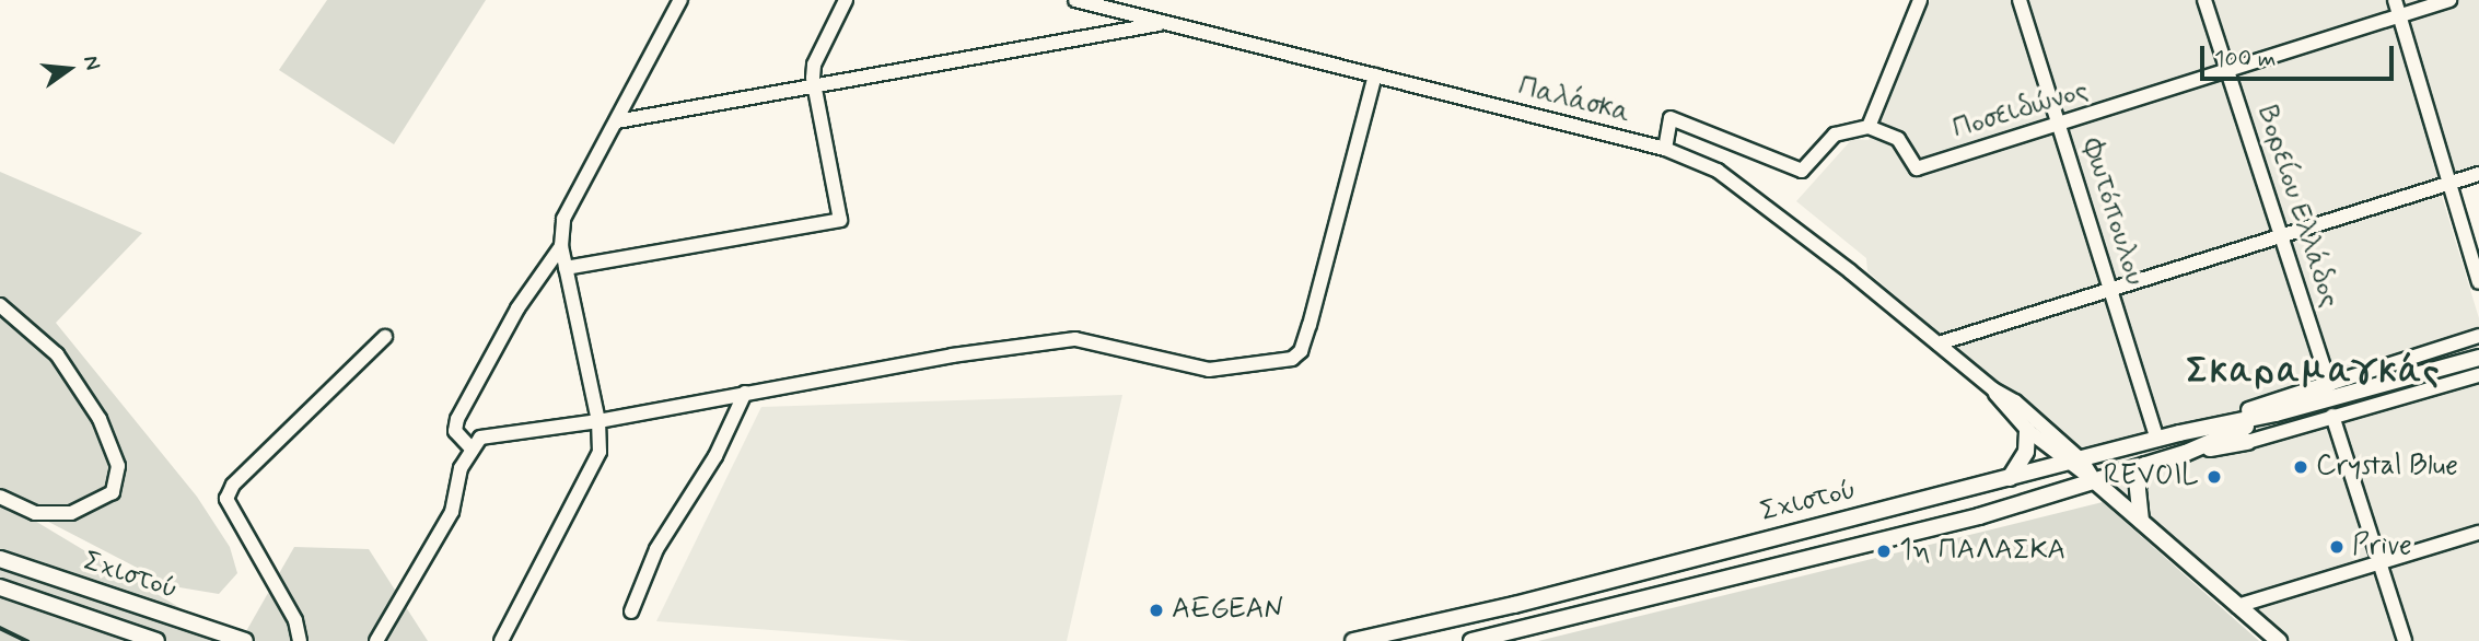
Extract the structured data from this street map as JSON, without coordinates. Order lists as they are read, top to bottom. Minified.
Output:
{"streets":{"main road":["Σχιστού"],"street":["Παλάσκα","Ποσειδώνος","Βορείου Ελλάδος","Φωτόπουλου"]},"crossings":[["Παλάσκα","Σχιστού"],["Ποσειδώνος","Βορείου Ελλάδος"],["Ποσειδώνος","Φωτόπουλου"],["Φωτόπουλου","Σχιστού"]],"districts":["Σκαραμαγκάς"],"places":["Crystal Blue","REVOIL","Prive","1η ΠΑΛΑΣΚΑ","AEGEAN"],"scale_bar":"100 m","north":"right"}
